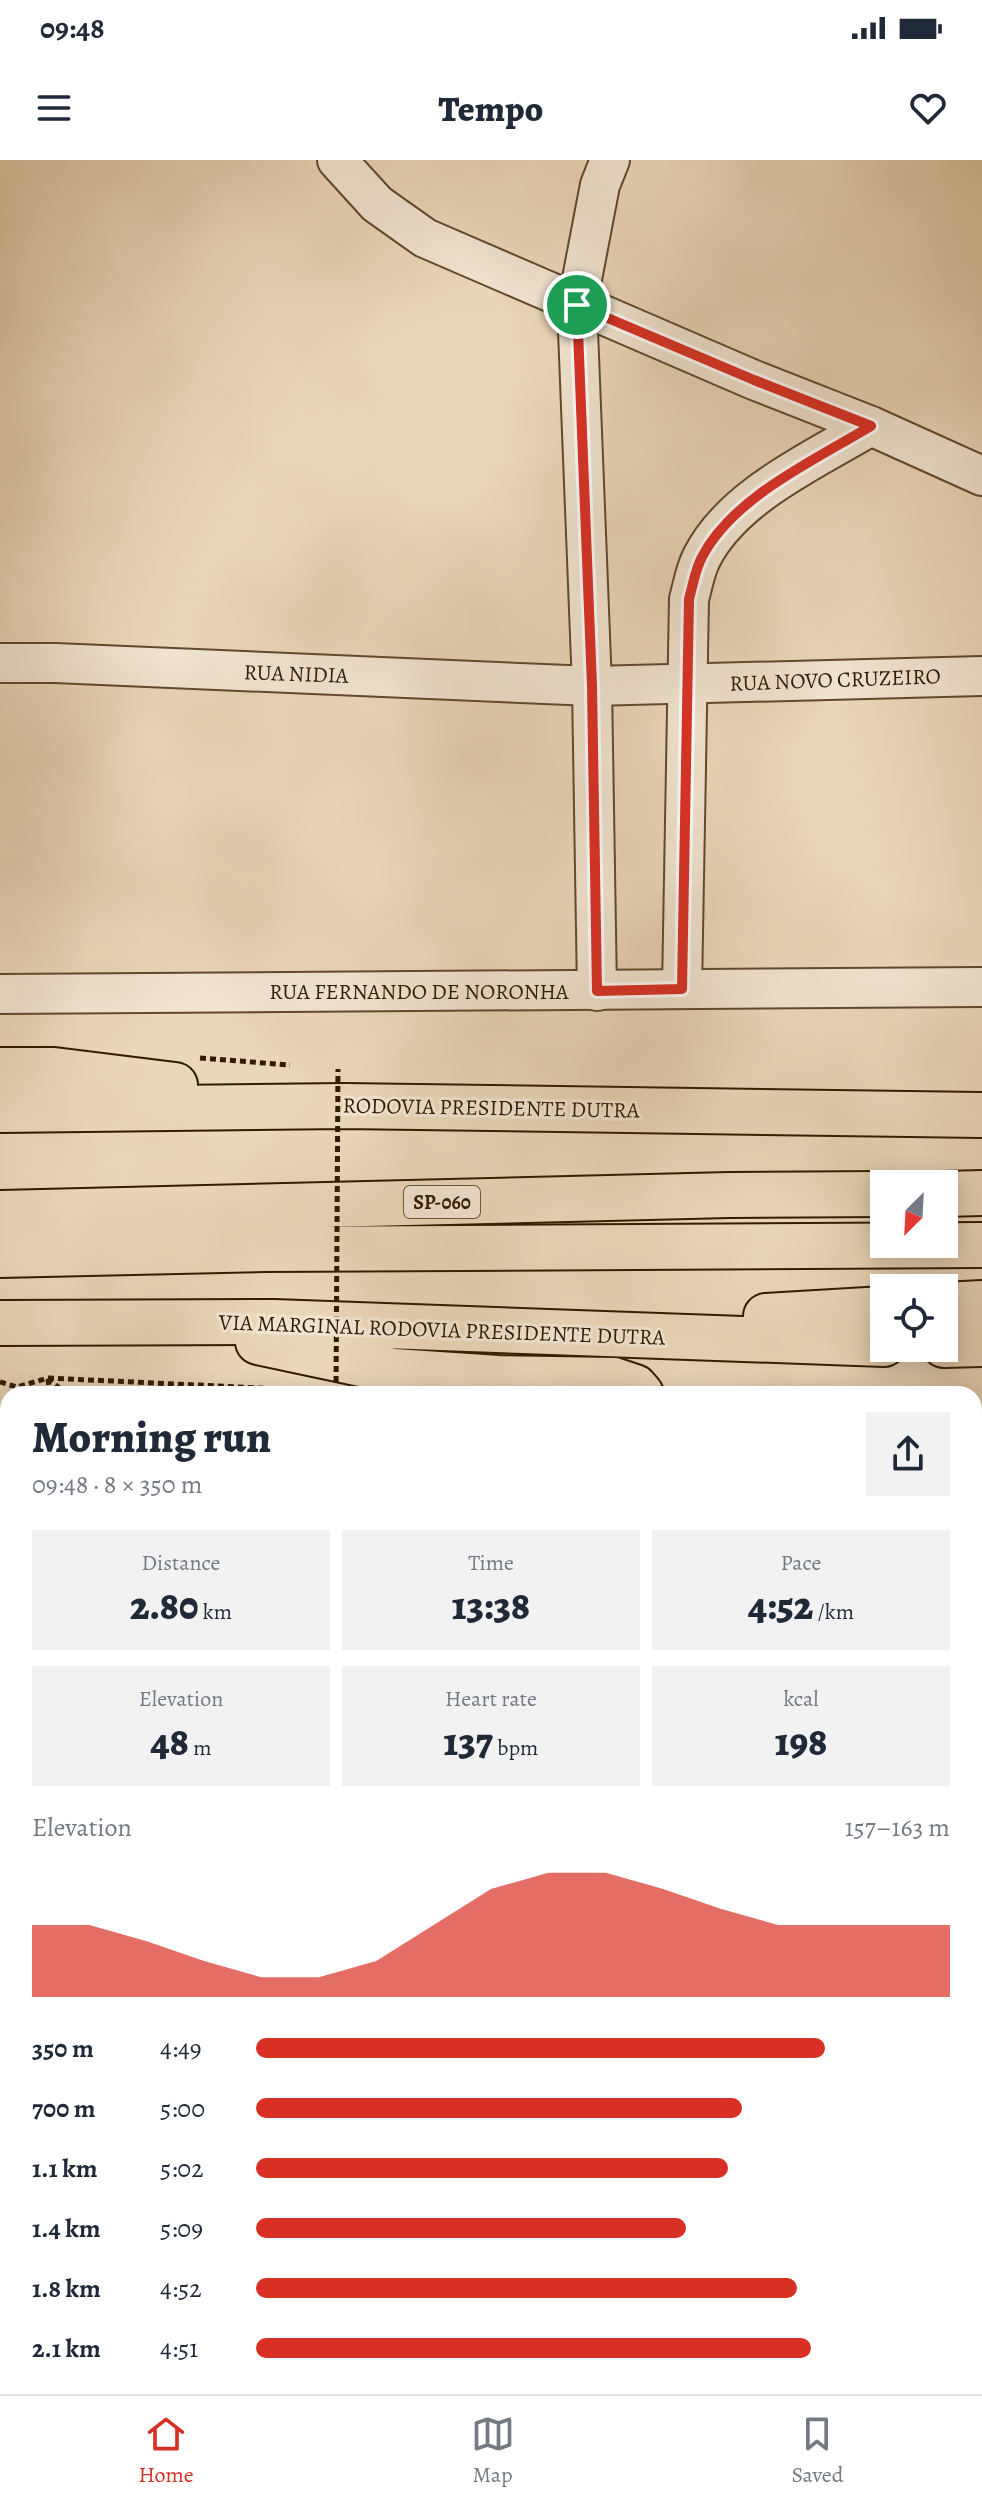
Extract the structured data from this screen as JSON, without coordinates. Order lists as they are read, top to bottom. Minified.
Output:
{"streets":{"highway":["RODOVIA PRESIDENTE DUTRA","SP-060","VIA MARGINAL RODOVIA PRESIDENTE DUTRA"],"street":["RUA NIDIA","RUA NOVO CRUZEIRO","RUA FERNANDO DE NORONHA"]},"crossings":[["RUA NIDIA","RUA NOVO CRUZEIRO"]],"north":"bottom left","page":{"status":"09:48","header":"Tempo","heading":["Morning run","09:48 · 8 × 350 m"],"stats":[["Distance","2.80 km"],["Time","13:38"],["Pace","4:52 /km"],["Elevation","48 m"],["Heart rate","137 bpm"],["kcal","198"]],"chart":["Elevation","157–163 m"],"list":[{"name":"350 m","note":"4:49"},{"name":"700 m","note":"5:00"},{"name":"1.1 km","note":"5:02"},{"name":"1.4 km","note":"5:09"},{"name":"1.8 km","note":"4:52"},{"name":"2.1 km","note":"4:51"}],"tabs":["Home","Map","Saved"]}}
